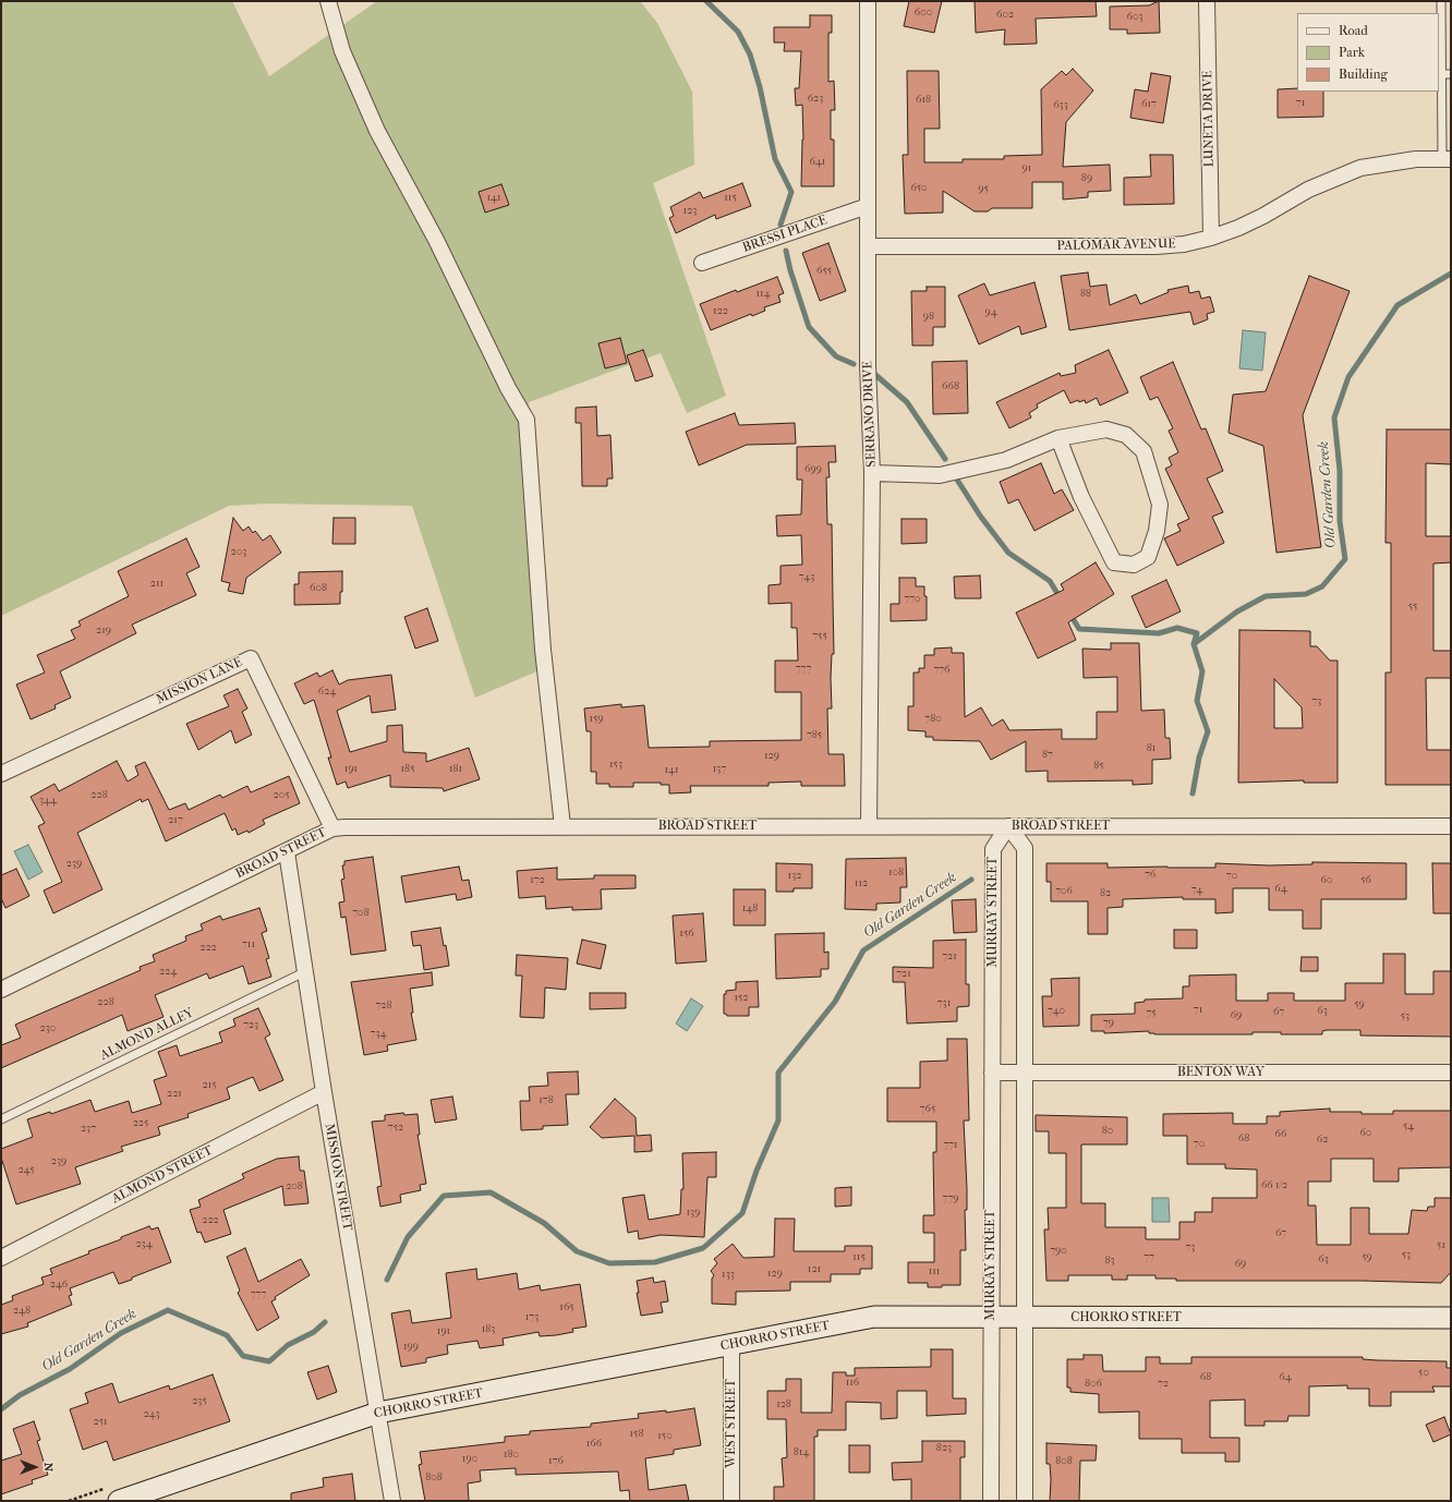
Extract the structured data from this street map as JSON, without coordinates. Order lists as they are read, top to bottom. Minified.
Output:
{"streets":{"street":["LUNETA DRIVE","BRESSI PLACE","PALOMAR AVENUE","SERRANO DRIVE","MISSION LANE","BROAD STREET","MURRAY STREET","BENTON WAY","ALMOND STREET","MISSION STREET","CHORRO STREET","WEST STREET"],"lane":["ALMOND ALLEY"]},"crossings":[["LUNETA DRIVE","PALOMAR AVENUE"],["BRESSI PLACE","SERRANO DRIVE"],["PALOMAR AVENUE","SERRANO DRIVE"],["SERRANO DRIVE","BROAD STREET"],["MISSION LANE","BROAD STREET"],["BROAD STREET","MURRAY STREET"],["BROAD STREET","MISSION STREET"],["MURRAY STREET","BENTON WAY"],["MURRAY STREET","CHORRO STREET"],["ALMOND ALLEY","MISSION STREET"],["ALMOND STREET","MISSION STREET"],["MISSION STREET","CHORRO STREET"],["CHORRO STREET","WEST STREET"]],"water":["Old Garden Creek"],"house_numbers":["600","602","603","623","618","71","617","633","641","91","89","650","95","141","115","123","655","114","88","122","94","98","668","699","203","743","211","608","770","55","219","755","777","776","624","73","159","780","785","81","87","129","153","85","191","185","181","137","141","228","205","344","217","239","108","76","132","70","172","60","56","112","64","74","706","82","148","708","156","711","222","721","224","721","152","228","731","59","728","71","740","63","67","75","69","53","79","723","230","734","215","221","178","765","225","54","752","237","80","60","66","68","62","70","771","239","245","66 1/2","208","779","139","222","67","234","51","73","790","53","115","77","59","63","83","69","121","111","129","133","246","777","165","248","173","183","191","199","50","68","64","116","806","72","235","128","243","251","158","150","166","823","814","180","190","176","808","808"],"legend":["Road","Park","Building"],"north":"right"}
